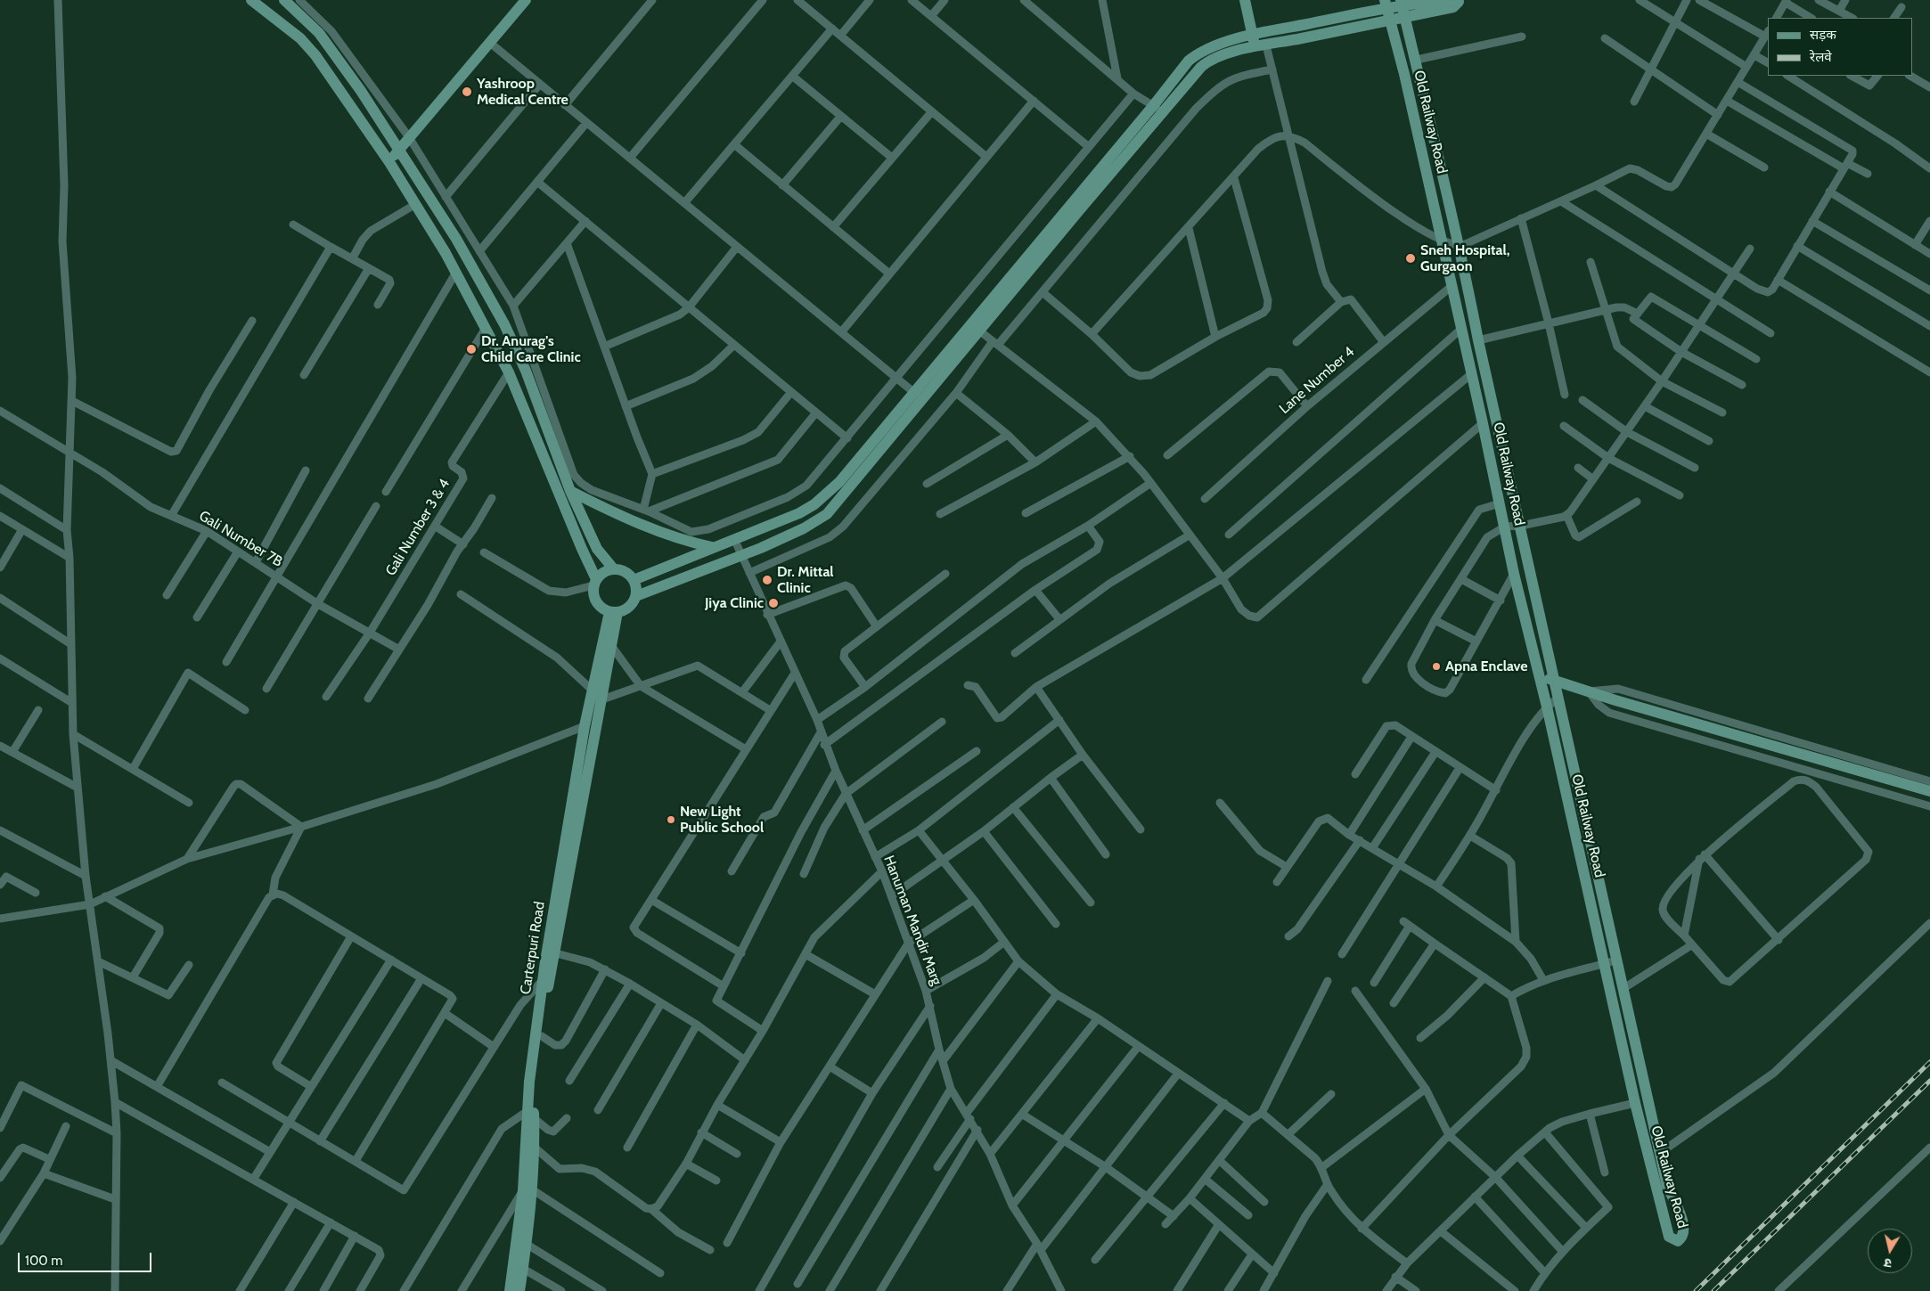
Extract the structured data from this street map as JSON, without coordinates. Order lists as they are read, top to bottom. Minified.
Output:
{"streets":{"main road":["Old Railway Road","Carterpuri Road"],"street":["Lane Number 4","Gali Number 3 & 4","Gali Number 7B","Hanuman Mandir Marg"]},"crossings":[["Old Railway Road","Lane Number 4"],["Gali Number 3 & 4","Gali Number 7B"]],"places":["Yashroop Medical Centre","Sneh Hospital, Gurgaon","Dr. Anurag's Child Care Clinic","Dr. Mittal Clinic","Jiya Clinic","Apna Enclave","New Light Public School"],"legend":["सड़क","रेलवे"],"scale_bar":"100 m","north":"bottom"}
